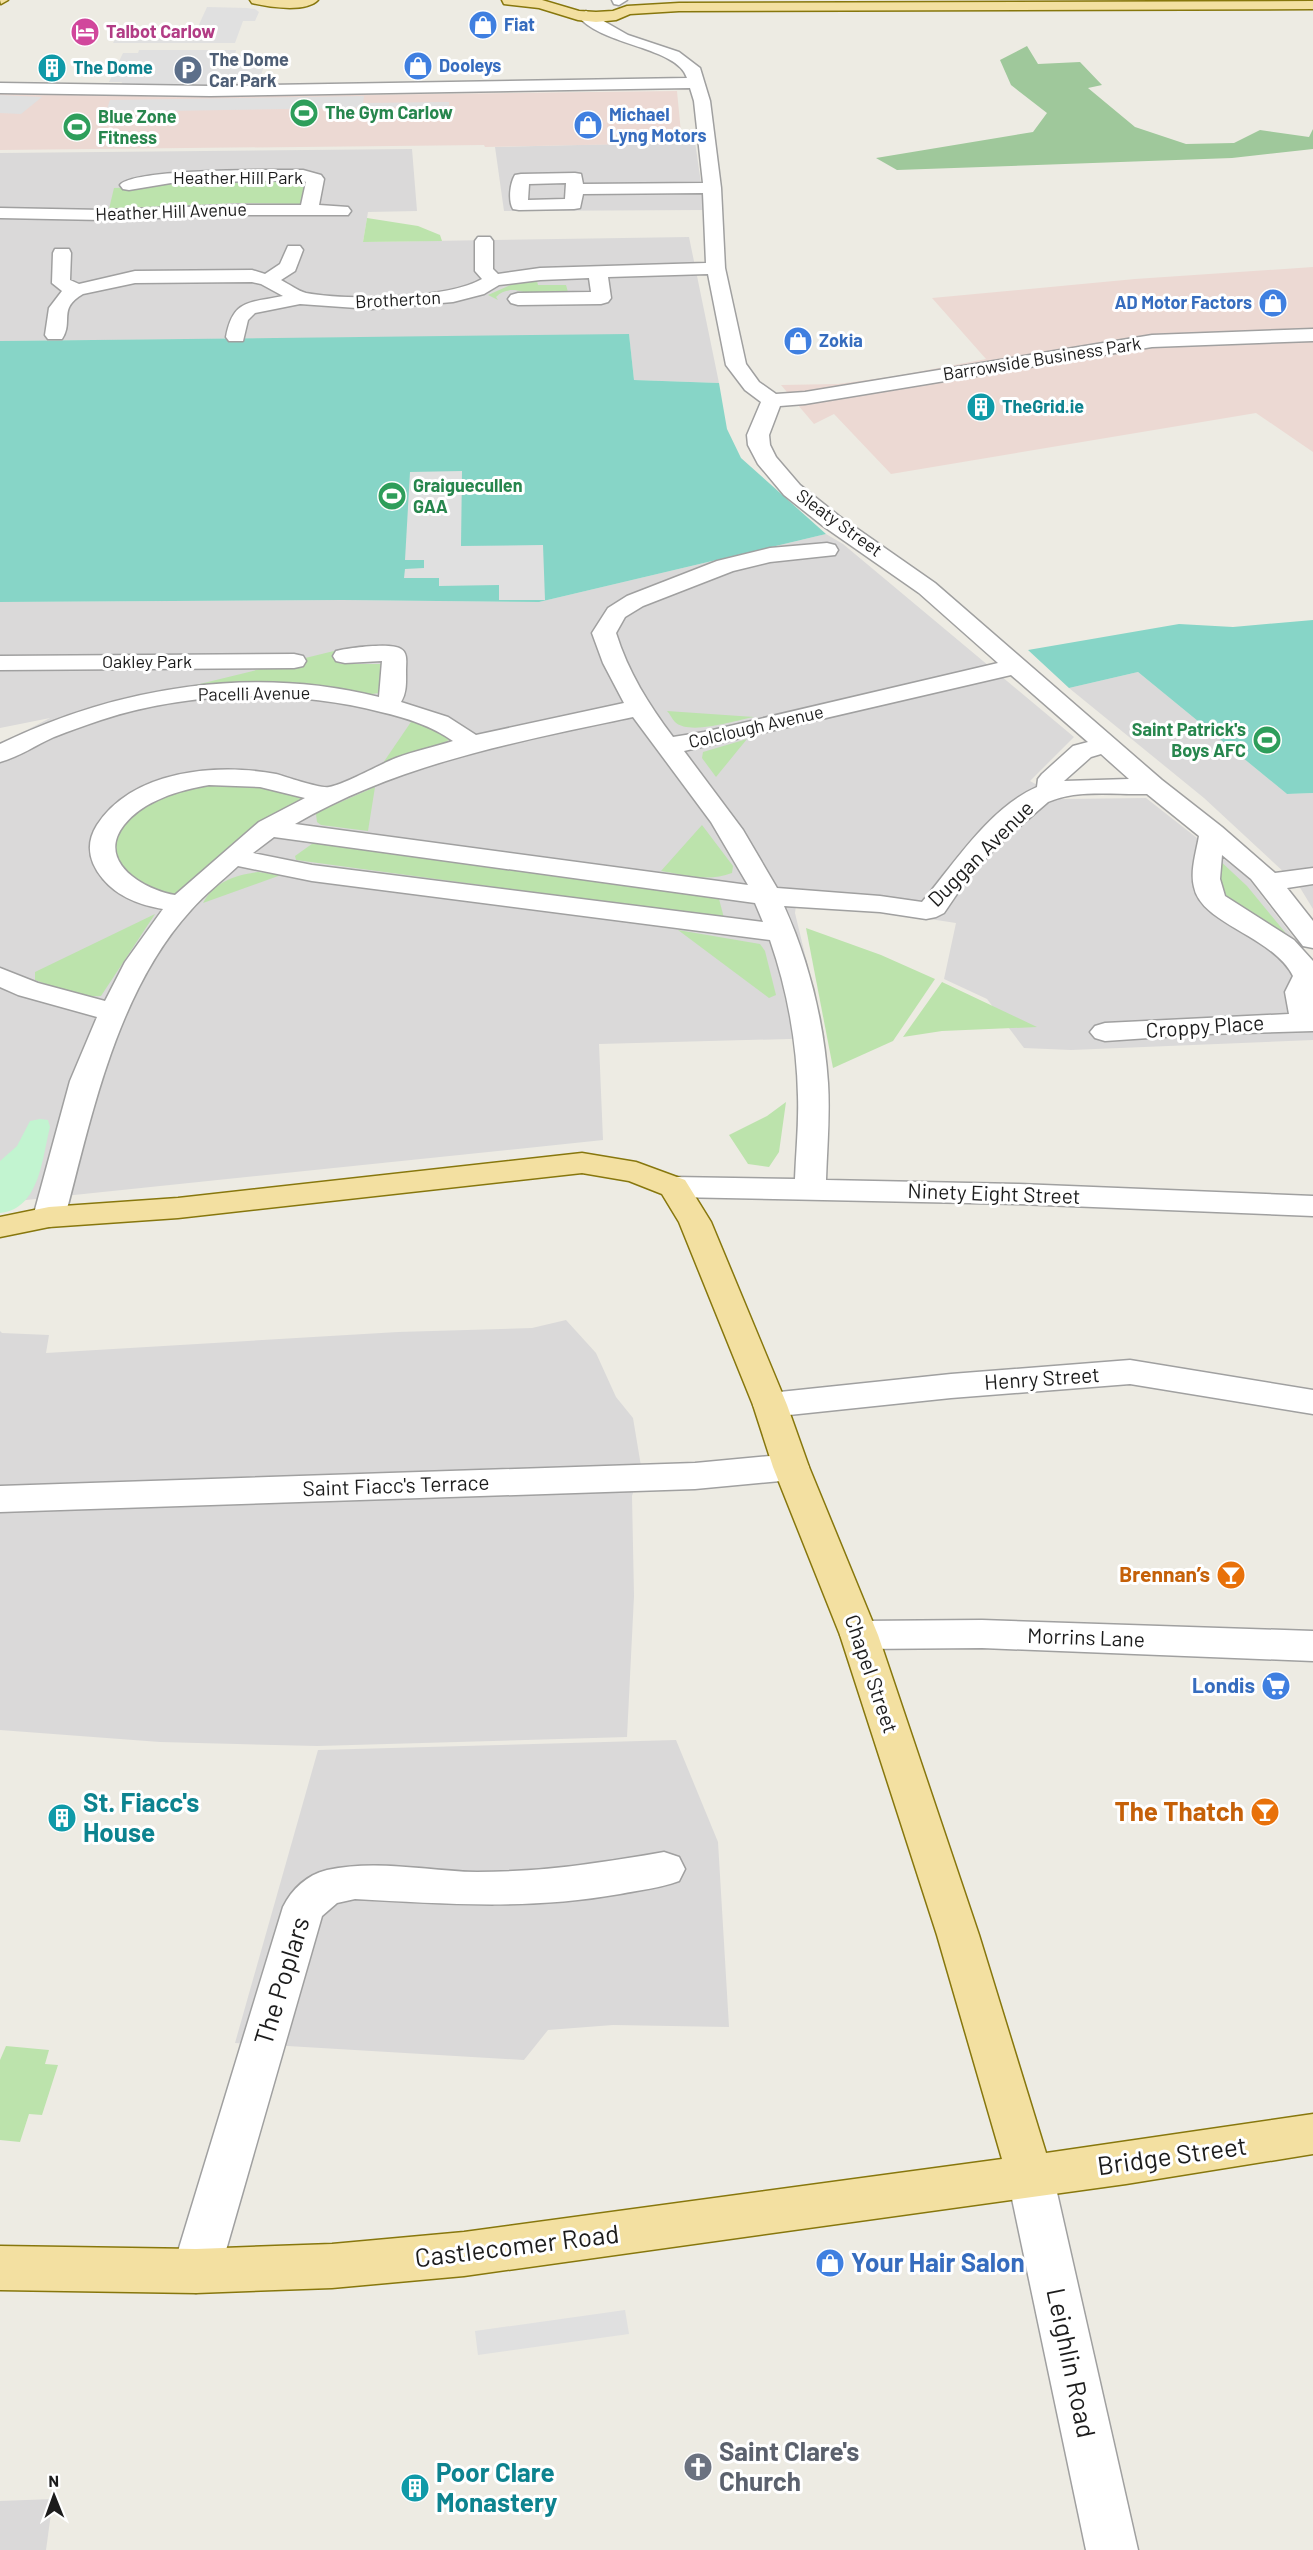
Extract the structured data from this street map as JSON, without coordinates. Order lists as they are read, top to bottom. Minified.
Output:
{"streets":{"main road":["Chapel Street","Bridge Street","Castlecomer Road"],"street":["Heather Hill Park","Heather Hill Avenue","Brotherton","Barrowside Business Park","Sleaty Street","Oakley Park","Pacelli Avenue","Colclough Avenue","Duggan Avenue","Croppy Place","Ninety Eight Street","Henry Street","Saint Fiacc's Terrace","Morrins Lane","The Poplars","Leighlin Road"]},"crossings":[["Heather Hill Park","Heather Hill Avenue"],["Barrowside Business Park","Sleaty Street"],["Sleaty Street","Colclough Avenue"],["Sleaty Street","Duggan Avenue"],["Ninety Eight Street","Chapel Street"],["Henry Street","Chapel Street"],["Saint Fiacc's Terrace","Chapel Street"],["Morrins Lane","Chapel Street"],["Chapel Street","Bridge Street"],["Chapel Street","Castlecomer Road"],["Chapel Street","Leighlin Road"],["The Poplars","Castlecomer Road"],["Bridge Street","Castlecomer Road"],["Bridge Street","Leighlin Road"],["Castlecomer Road","Leighlin Road"]],"places":{"shop":["Fiat","Dooleys","Michael Lyng Motors","AD Motor Factors","Zokia","Your Hair Salon"],"hotel":["Talbot Carlow"],"building":["The Dome","TheGrid.ie","St. Fiacc's House","Poor Clare Monastery"],"parking":["The Dome Car Park"],"sports":["The Gym Carlow","Blue Zone Fitness","Graiguecullen GAA","Saint Patrick's Boys AFC"],"bar":["Brennan’s","The Thatch"],"supermarket":["Londis"],"church":["Saint Clare's Church"]},"north":"top"}
